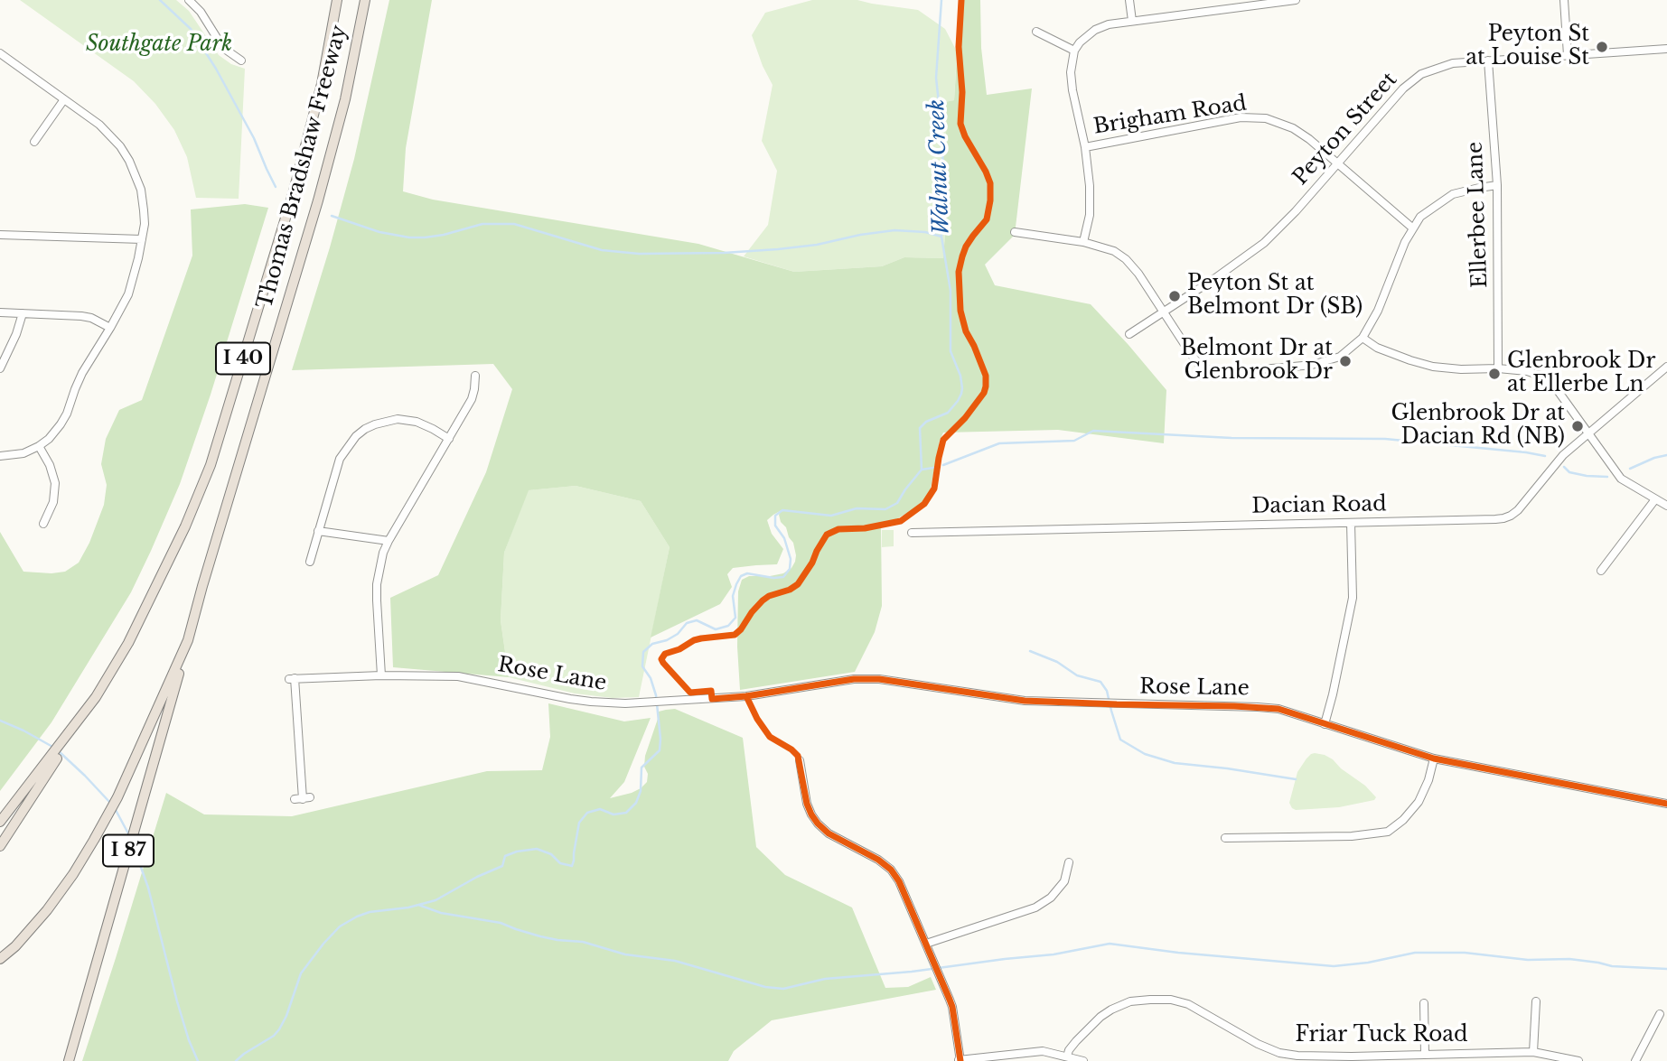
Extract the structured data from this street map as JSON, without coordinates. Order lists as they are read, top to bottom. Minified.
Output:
{"streets":{"highway":["Thomas Bradshaw Freeway","I 40","I 87"],"street":["Brigham Road","Peyton Street","Ellerbee Lane","Dacian Road","Rose Lane","Friar Tuck Road"]},"crossings":[["Brigham Road","Peyton Street"],["Peyton Street","Ellerbee Lane"],["Thomas Bradshaw Freeway","I 87"]],"water":["Walnut Creek"],"parks":["Southgate Park"],"places":["Peyton St at Louise St","Peyton St at Belmont Dr (SB)","Belmont Dr at Glenbrook Dr","Glenbrook Dr at Ellerbe Ln","Glenbrook Dr at Dacian Rd (NB)"]}
